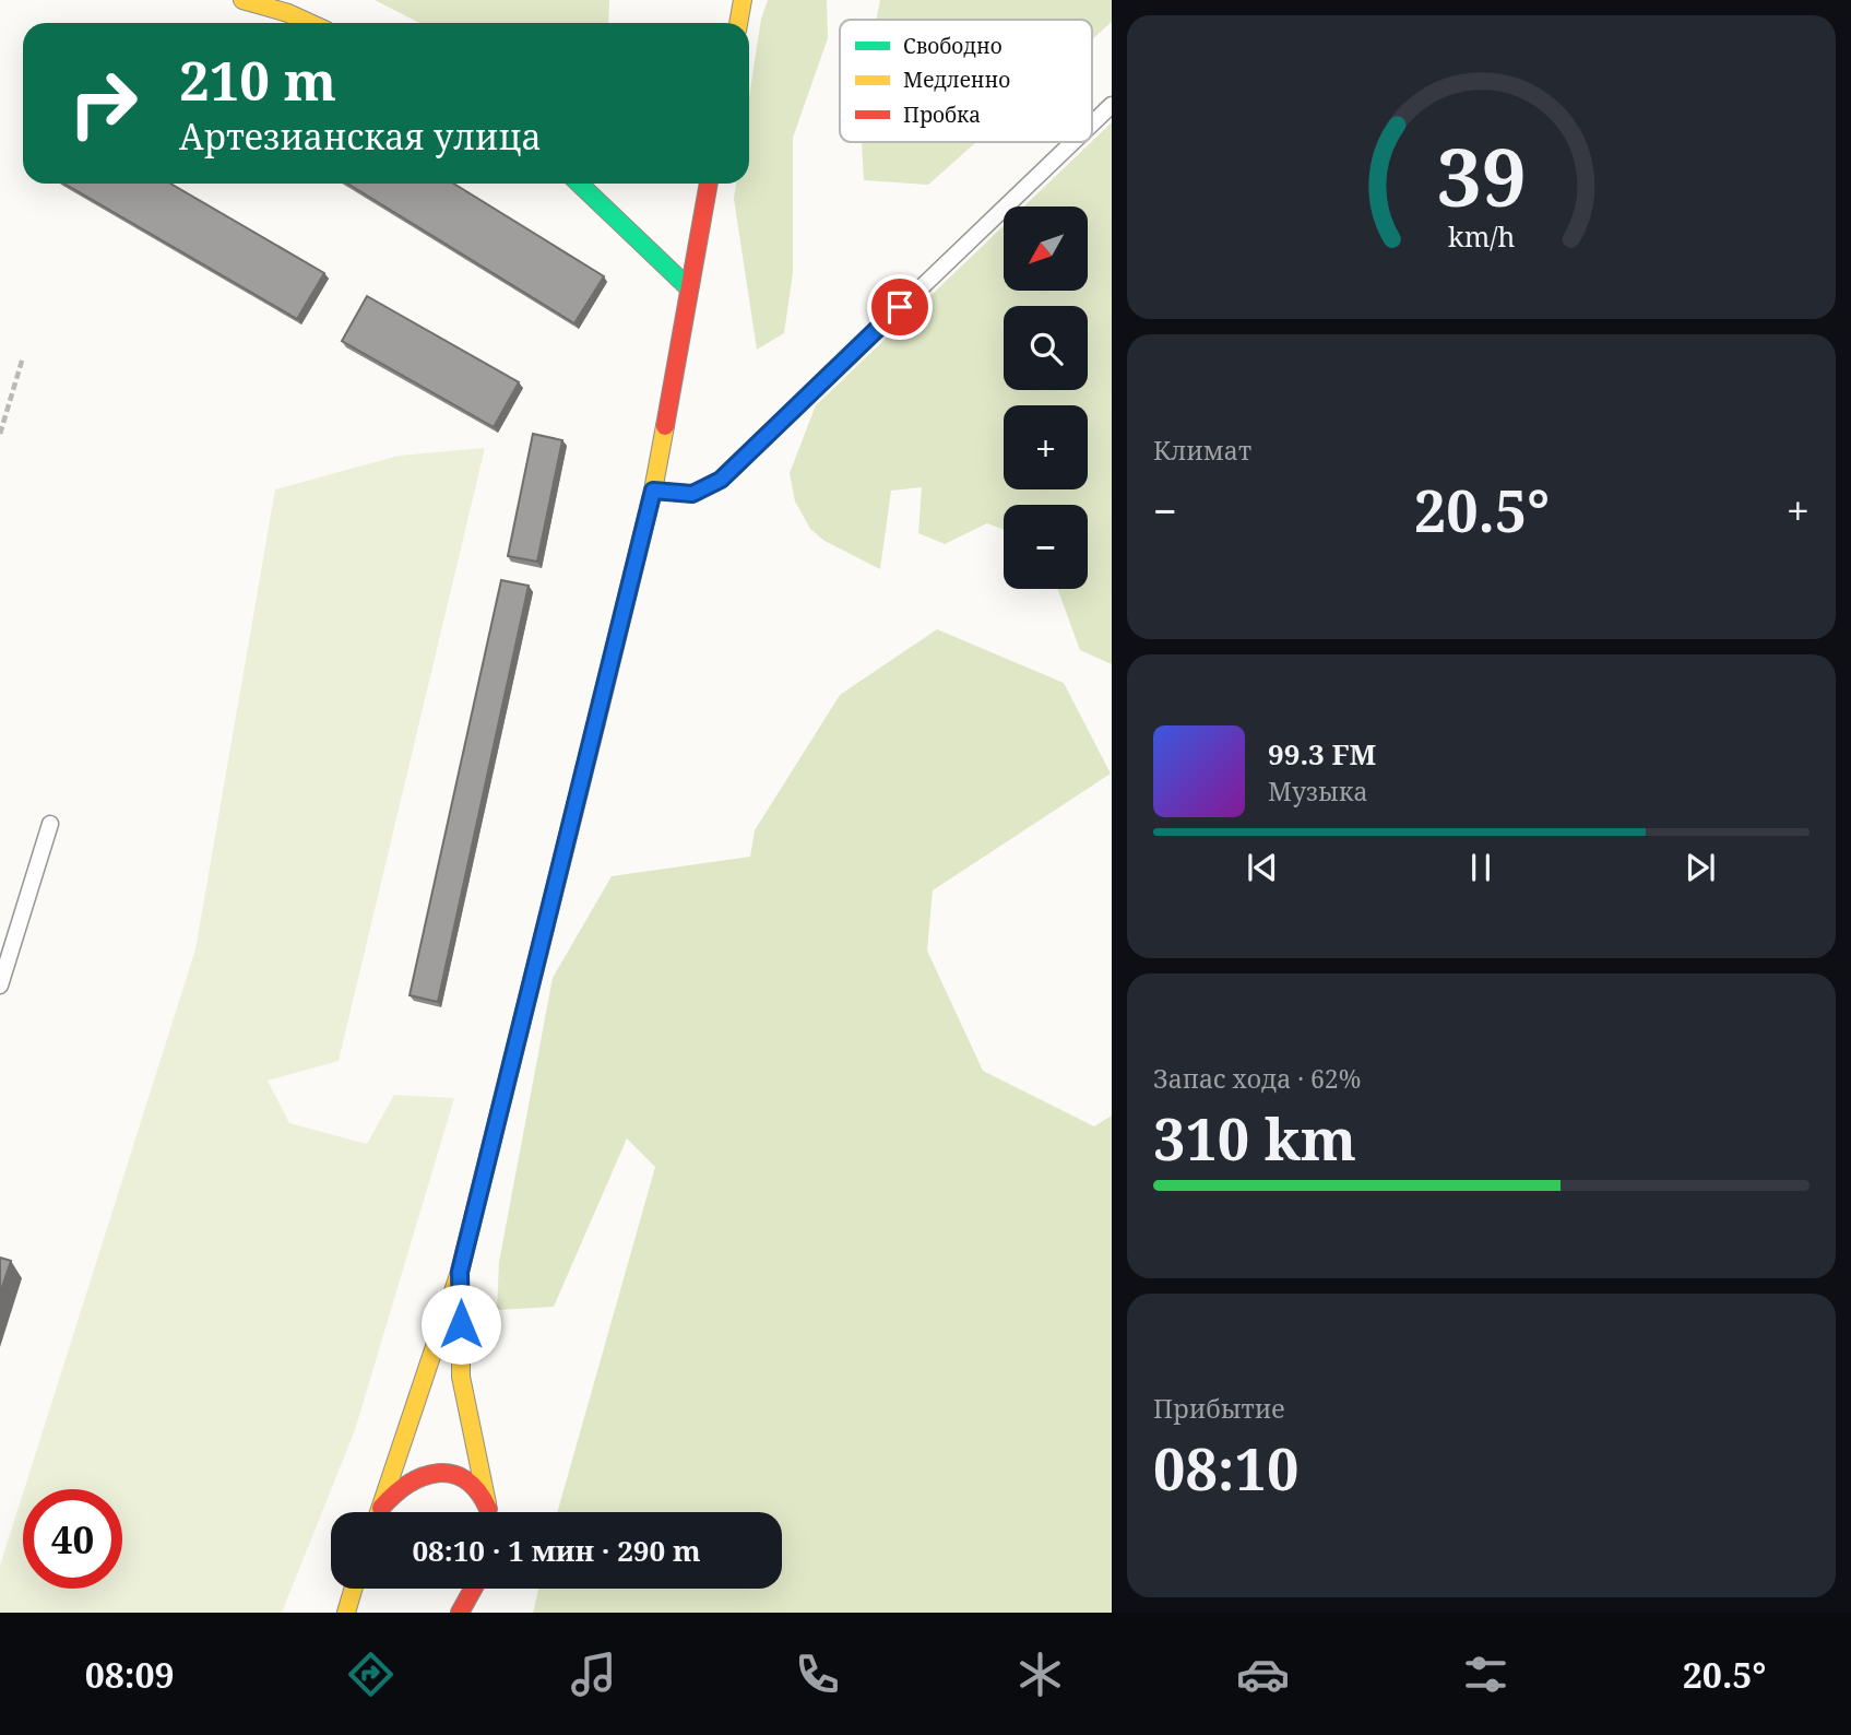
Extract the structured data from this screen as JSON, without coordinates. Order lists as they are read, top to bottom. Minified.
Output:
{"legend":["Свободно","Медленно","Пробка"],"north":"bottom left","page":{"turn":["210 m","Артезианская улица"],"map_buttons":["+","−"],"tile":["Климат",["Запас хода · 62%","310 km"],["Прибытие","08:10"]],"heat":["−","20.5°","+"],"song":["99.3 FM","Музыка"],"limit":"40","trip":"08:10 · 1 мин · 290 m","tabs":["08:09","20.5°"],"gauge":["39","km/h"]}}
